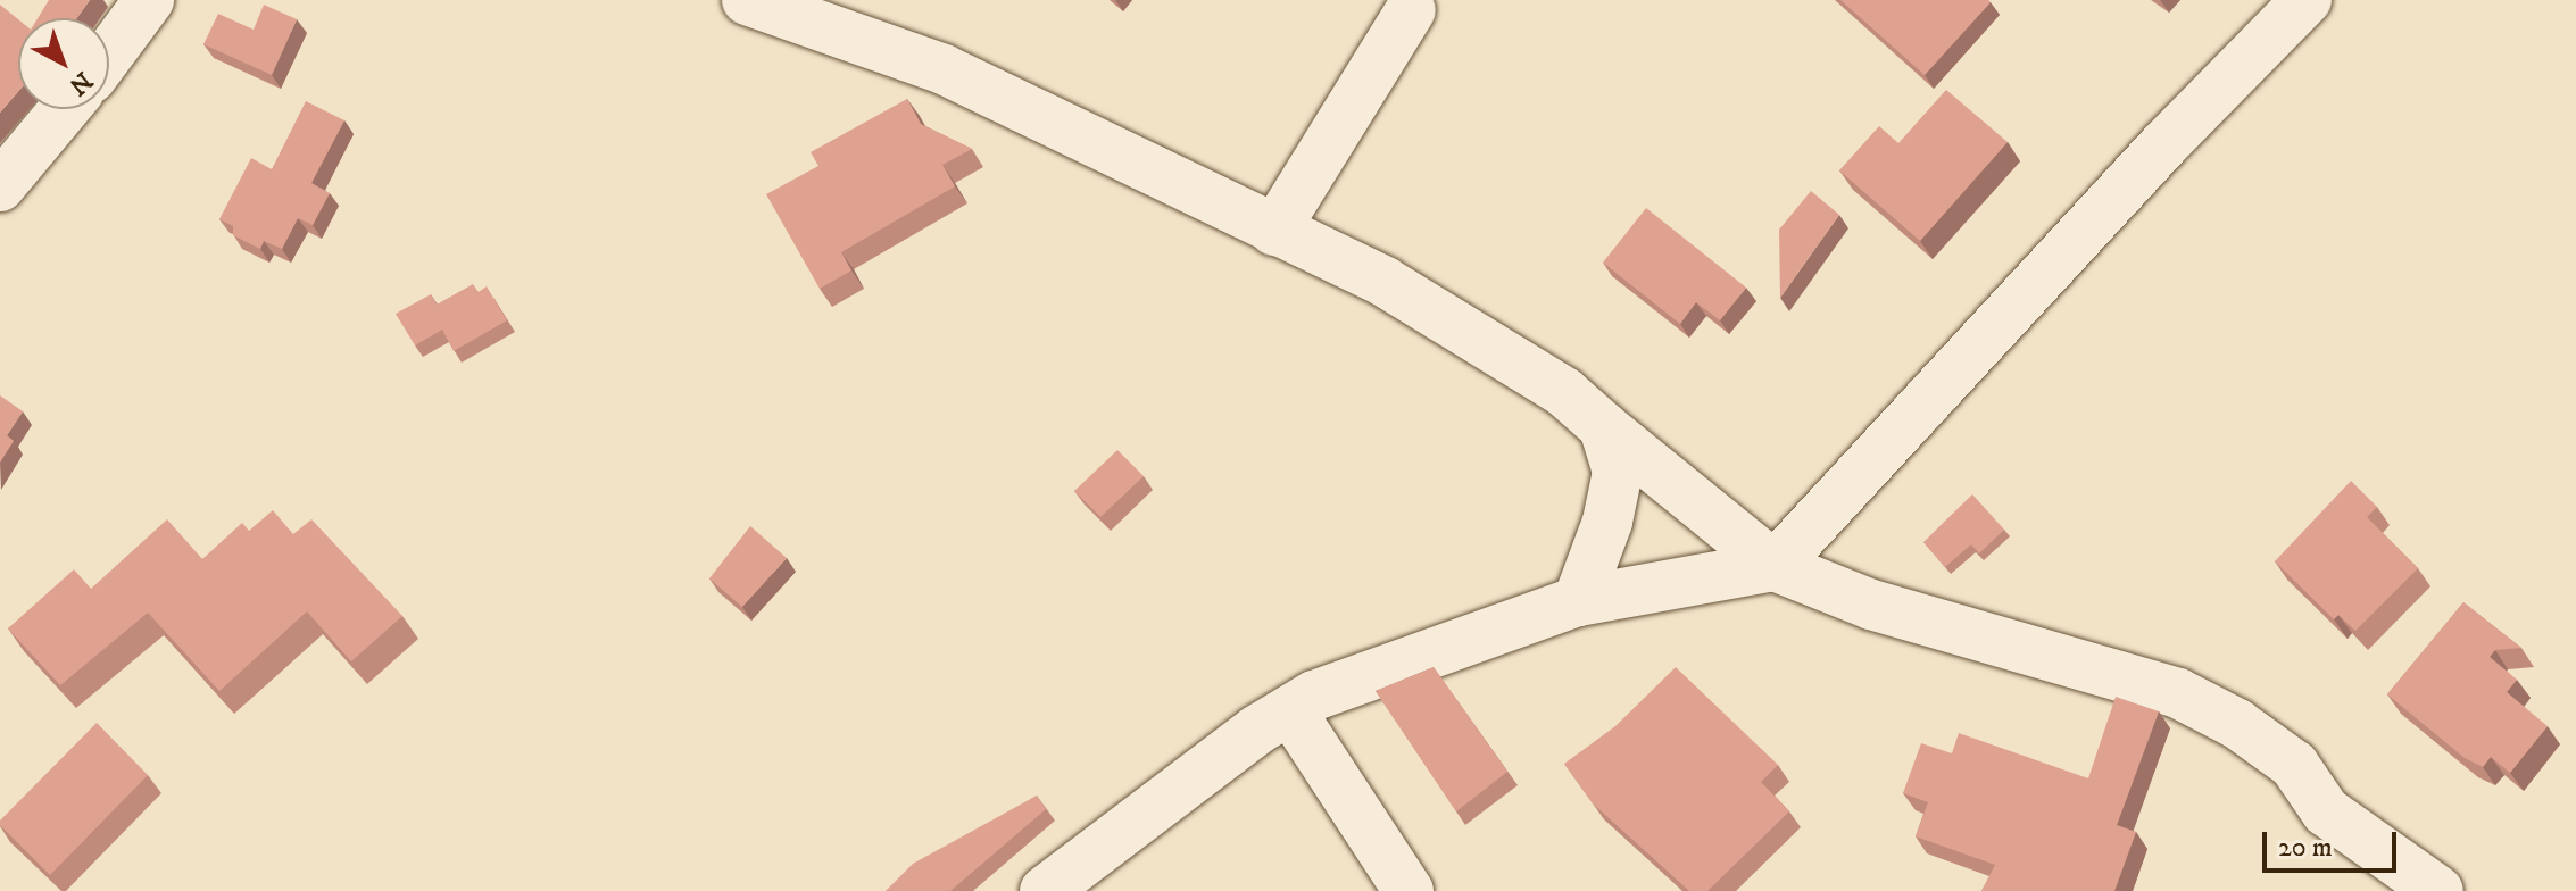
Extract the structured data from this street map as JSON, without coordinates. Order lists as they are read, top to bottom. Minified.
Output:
{"scale_bar":"20 m","north":"bottom right"}
